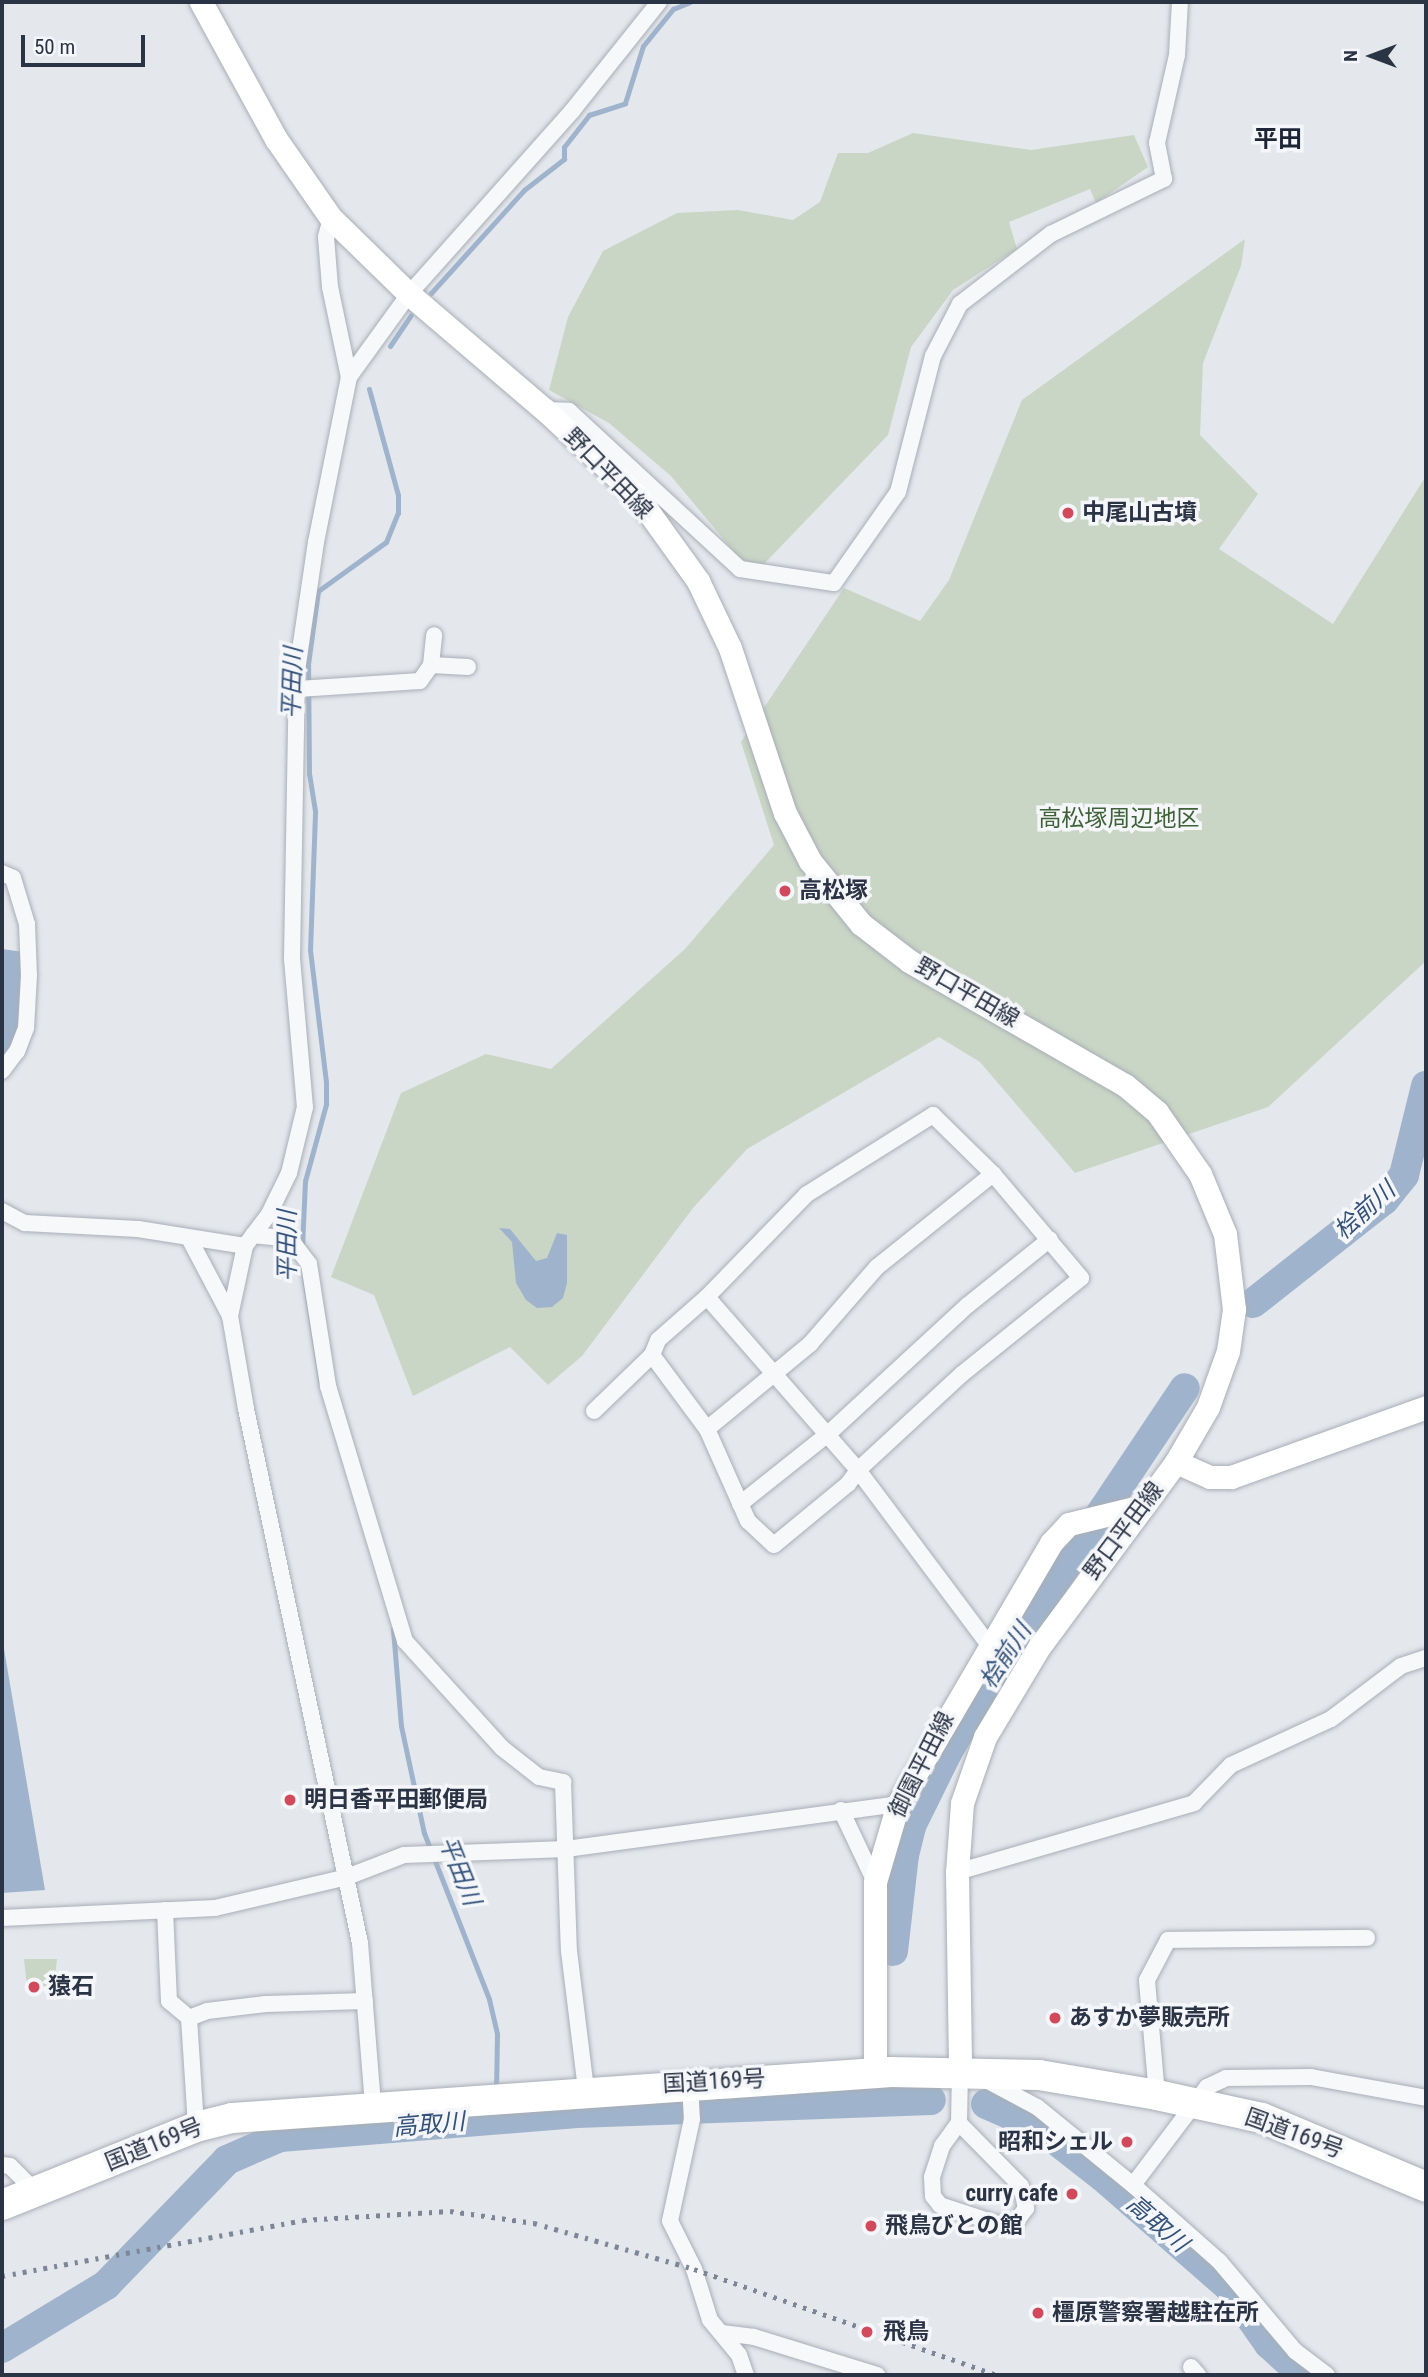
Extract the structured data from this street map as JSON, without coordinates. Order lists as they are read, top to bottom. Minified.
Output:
{"streets":{"highway":["国道169号"],"main road":["野口平田線","御園平田線"]},"crossings":[["野口平田線","御園平田線"],["野口平田線","国道169号"],["御園平田線","国道169号"]],"districts":["平田"],"water":["平田川","桧前川","高取川"],"parks":["高松塚周辺地区"],"places":["中尾山古墳","高松塚","明日香平田郵便局","猿石","あすか夢販売所","昭和シェル","curry cafe","飛鳥びとの館","橿原警察署越駐在所","飛鳥"],"scale_bar":"50 m","north":"left"}
